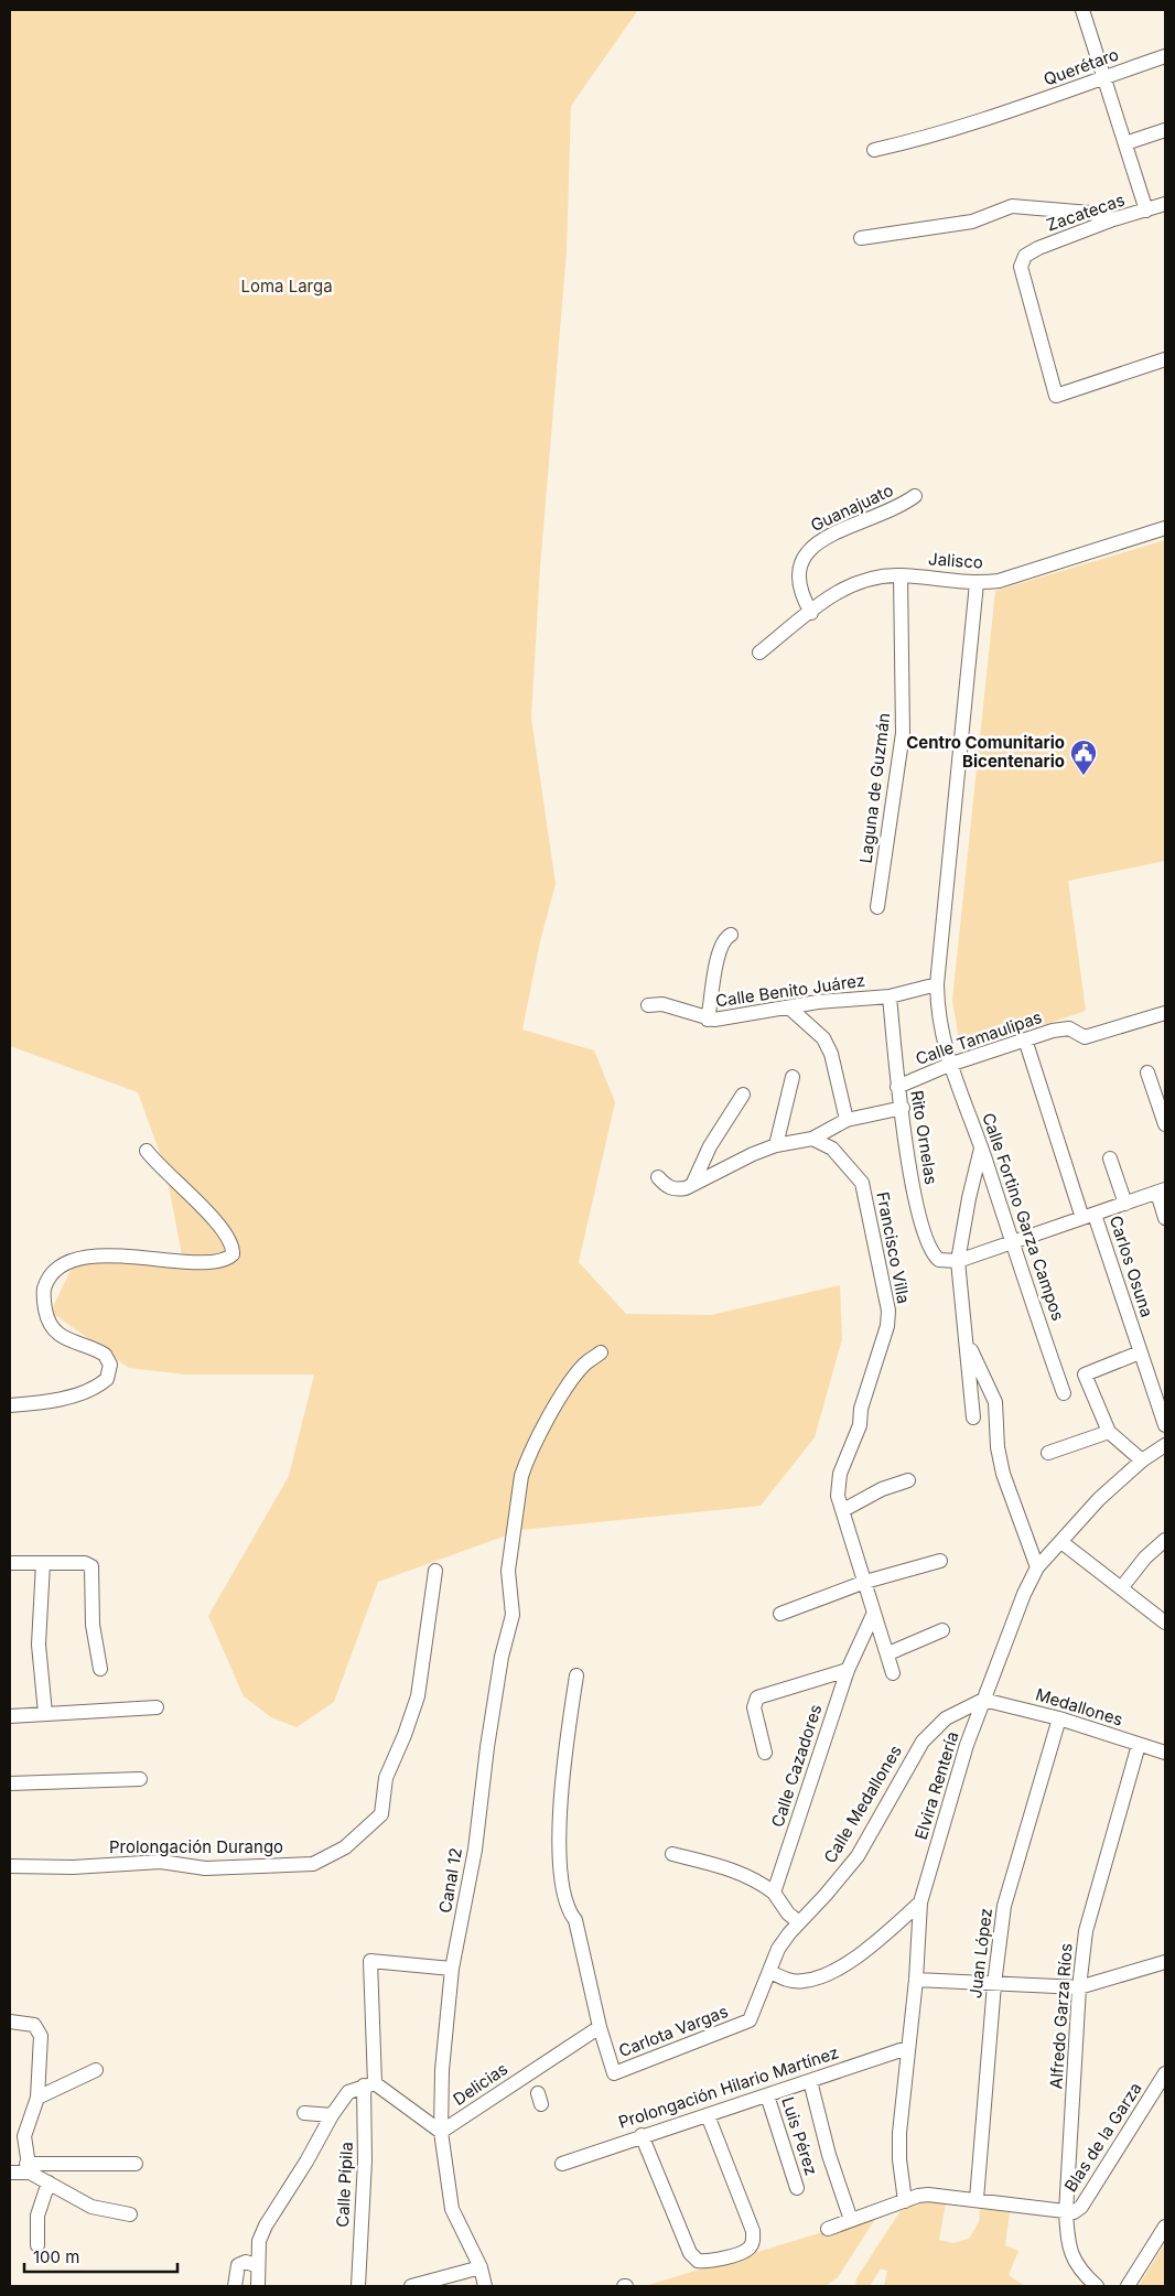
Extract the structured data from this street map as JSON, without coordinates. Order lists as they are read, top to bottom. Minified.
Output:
{"streets":{"street":["Querétaro","Zacatecas","Guanajuato","Jalisco","Laguna de Guzmán","Calle Benito Juárez","Calle Tamaulipas","Rito Ornelas","Calle Fortino Garza Campos","Francisco Villa","Carlos Osuna","Medallones","Calle Cazadores","Elvira Rentería","Calle Medallones","Prolongación Durango","Canal 12","Juan López","Alfredo Garza Ríos","Carlota Vargas","Delicias","Prolongación Hilario Martínez","Luis Pérez","Blas de la Garza","Calle Pípila"]},"crossings":[["Guanajuato","Jalisco"],["Jalisco","Laguna de Guzmán"],["Jalisco","Calle Fortino Garza Campos"],["Calle Benito Juárez","Rito Ornelas"],["Calle Benito Juárez","Calle Fortino Garza Campos"],["Calle Tamaulipas","Rito Ornelas"],["Calle Tamaulipas","Calle Fortino Garza Campos"],["Calle Tamaulipas","Carlos Osuna"],["Medallones","Elvira Rentería"],["Medallones","Calle Medallones"],["Medallones","Juan López"],["Medallones","Alfredo Garza Ríos"],["Elvira Rentería","Calle Medallones"],["Elvira Rentería","Prolongación Hilario Martínez"],["Calle Medallones","Carlota Vargas"],["Canal 12","Delicias"],["Canal 12","Calle Pípila"],["Alfredo Garza Ríos","Blas de la Garza"],["Carlota Vargas","Delicias"],["Prolongación Hilario Martínez","Luis Pérez"]],"parks":["Loma Larga"],"places":{"public building":["Centro Comunitario Bicentenario"]},"scale_bar":"100 m"}
